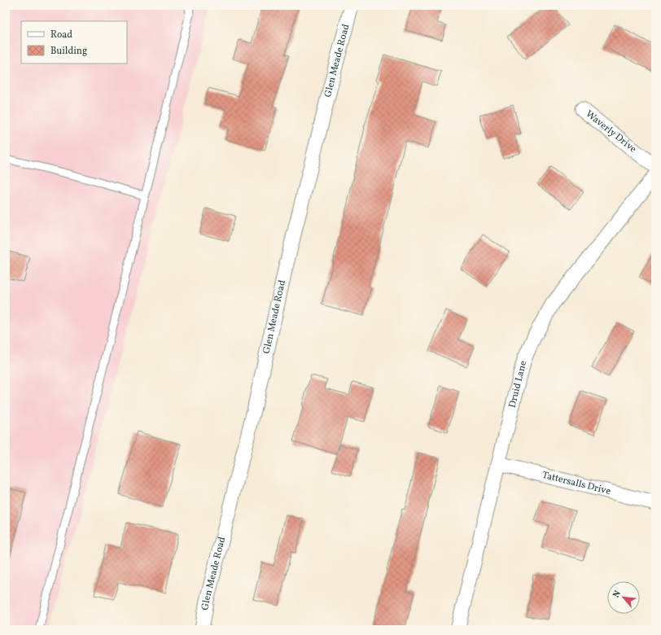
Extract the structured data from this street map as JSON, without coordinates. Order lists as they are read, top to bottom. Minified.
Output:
{"streets":{"street":["Glen Meade Road","Waverly Drive","Druid Lane","Tattersalls Drive"]},"crossings":[["Druid Lane","Tattersalls Drive"]],"legend":["Road","Building"],"north":"top left"}
